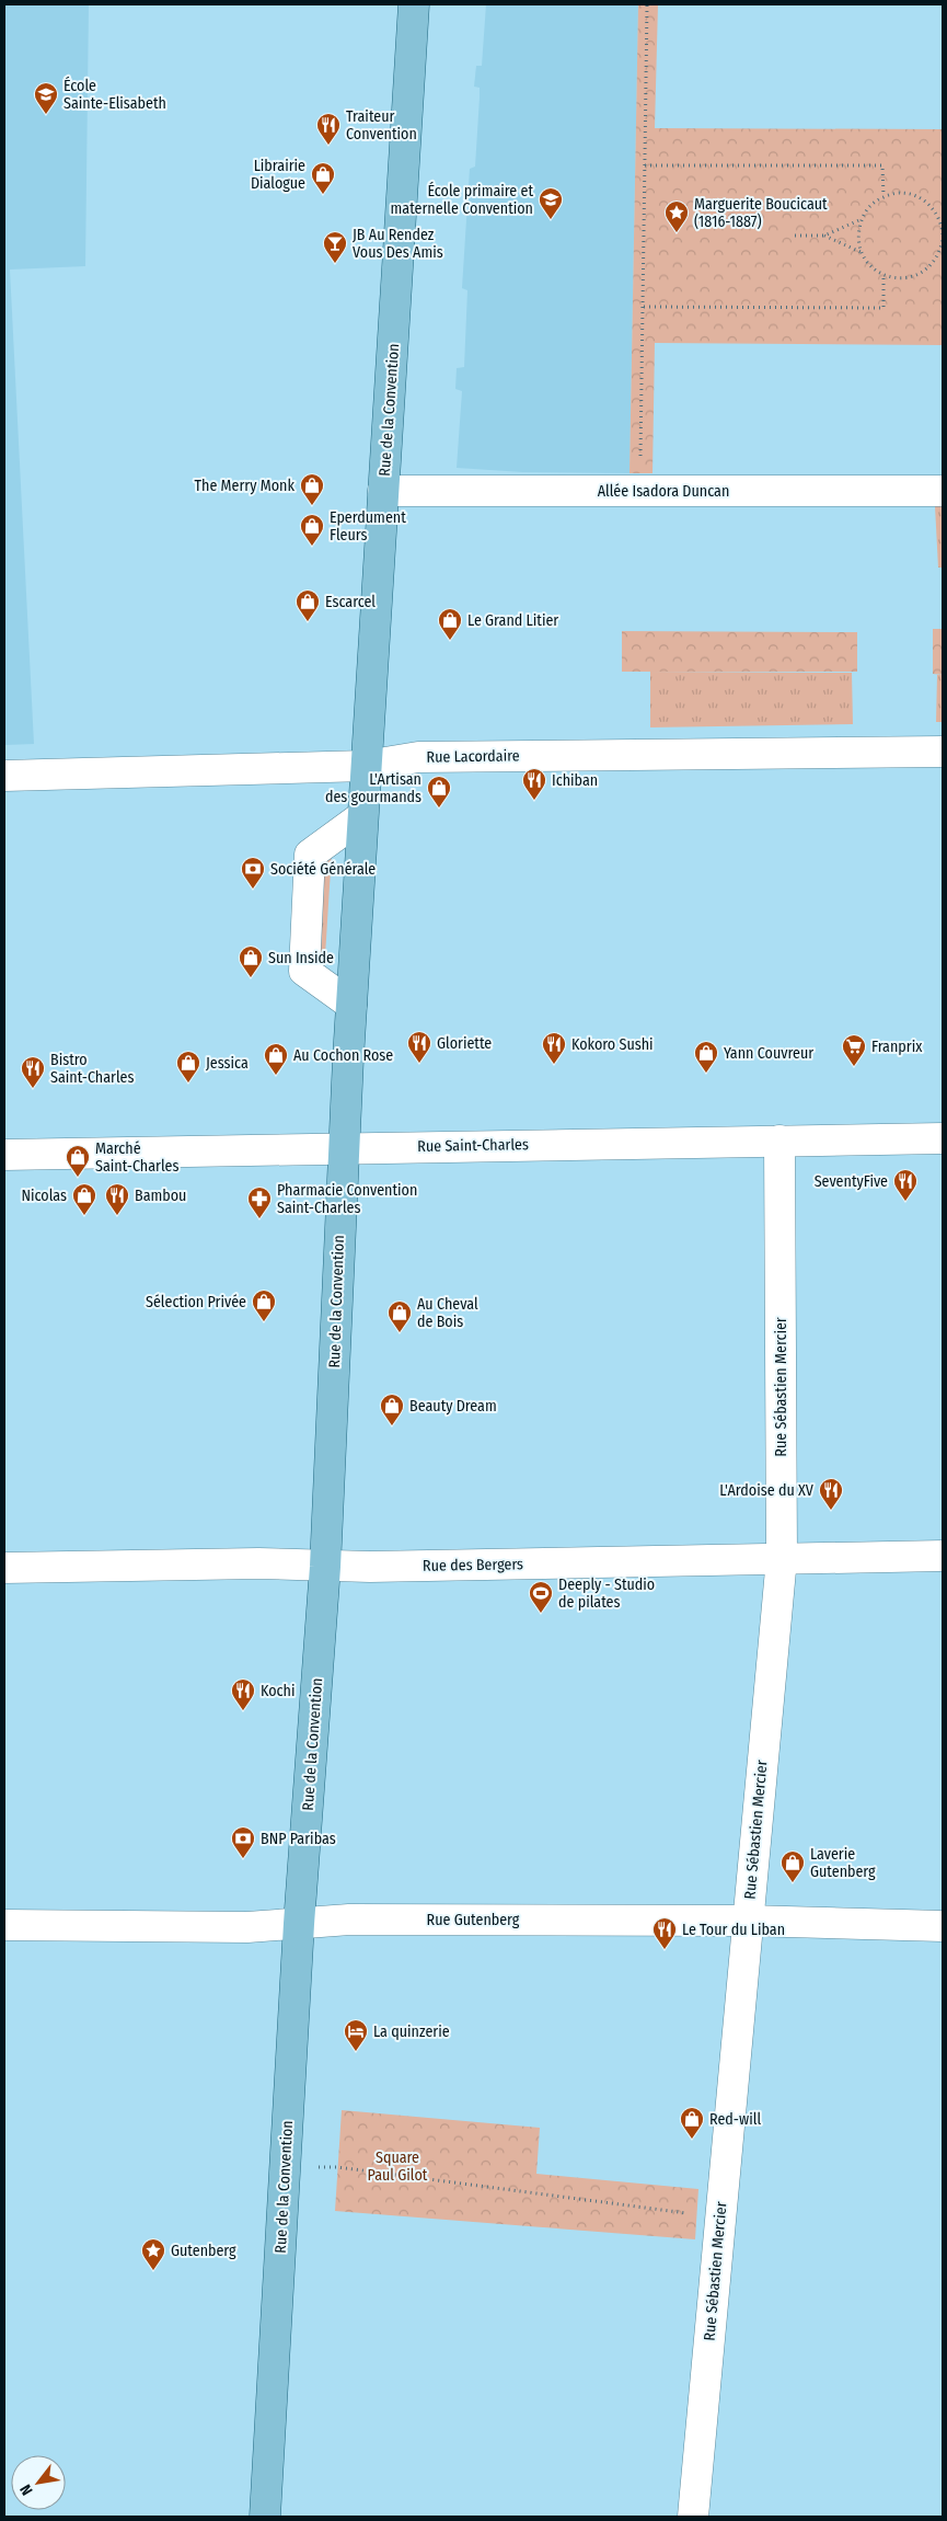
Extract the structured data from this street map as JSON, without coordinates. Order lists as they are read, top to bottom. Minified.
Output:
{"streets":{"main road":["Rue de la Convention"],"street":["Allée Isadora Duncan","Rue Lacordaire","Rue Saint-Charles","Rue Sébastien Mercier","Rue des Bergers","Rue Gutenberg"]},"crossings":[["Rue de la Convention","Allée Isadora Duncan"],["Rue de la Convention","Rue Lacordaire"],["Rue de la Convention","Rue Saint-Charles"],["Rue de la Convention","Rue des Bergers"],["Rue de la Convention","Rue Gutenberg"],["Rue Saint-Charles","Rue Sébastien Mercier"],["Rue Sébastien Mercier","Rue des Bergers"],["Rue Sébastien Mercier","Rue Gutenberg"]],"parks":["Square Paul Gilot"],"places":{"school or university":["École Sainte-Elisabeth","École primaire et maternelle Convention"],"restaurant":["Traiteur Convention","Ichiban","Gloriette","Kokoro Sushi","Bistro Saint-Charles","SeventyFive","Bambou","L'Ardoise du XV","Kochi","Le Tour du Liban"],"shop":["Librairie Dialogue","The Merry Monk","Eperdument Fleurs","Escarcel","Le Grand Litier","L'Artisan des gourmands","Sun Inside","Yann Couvreur","Au Cochon Rose","Jessica","Marché Saint-Charles","Nicolas","Sélection Privée","Au Cheval de Bois","Beauty Dream","Laverie Gutenberg","Red-will"],"place":["Marguerite Boucicaut (1816-1887)","Gutenberg"],"bar":["JB Au Rendez Vous Des Amis"],"bank":["Société Générale","BNP Paribas"],"supermarket":["Franprix"],"pharmacy":["Pharmacie Convention Saint-Charles"],"sports":["Deeply - Studio de pilates"],"hotel":["La quinzerie"]},"north":"bottom left"}
